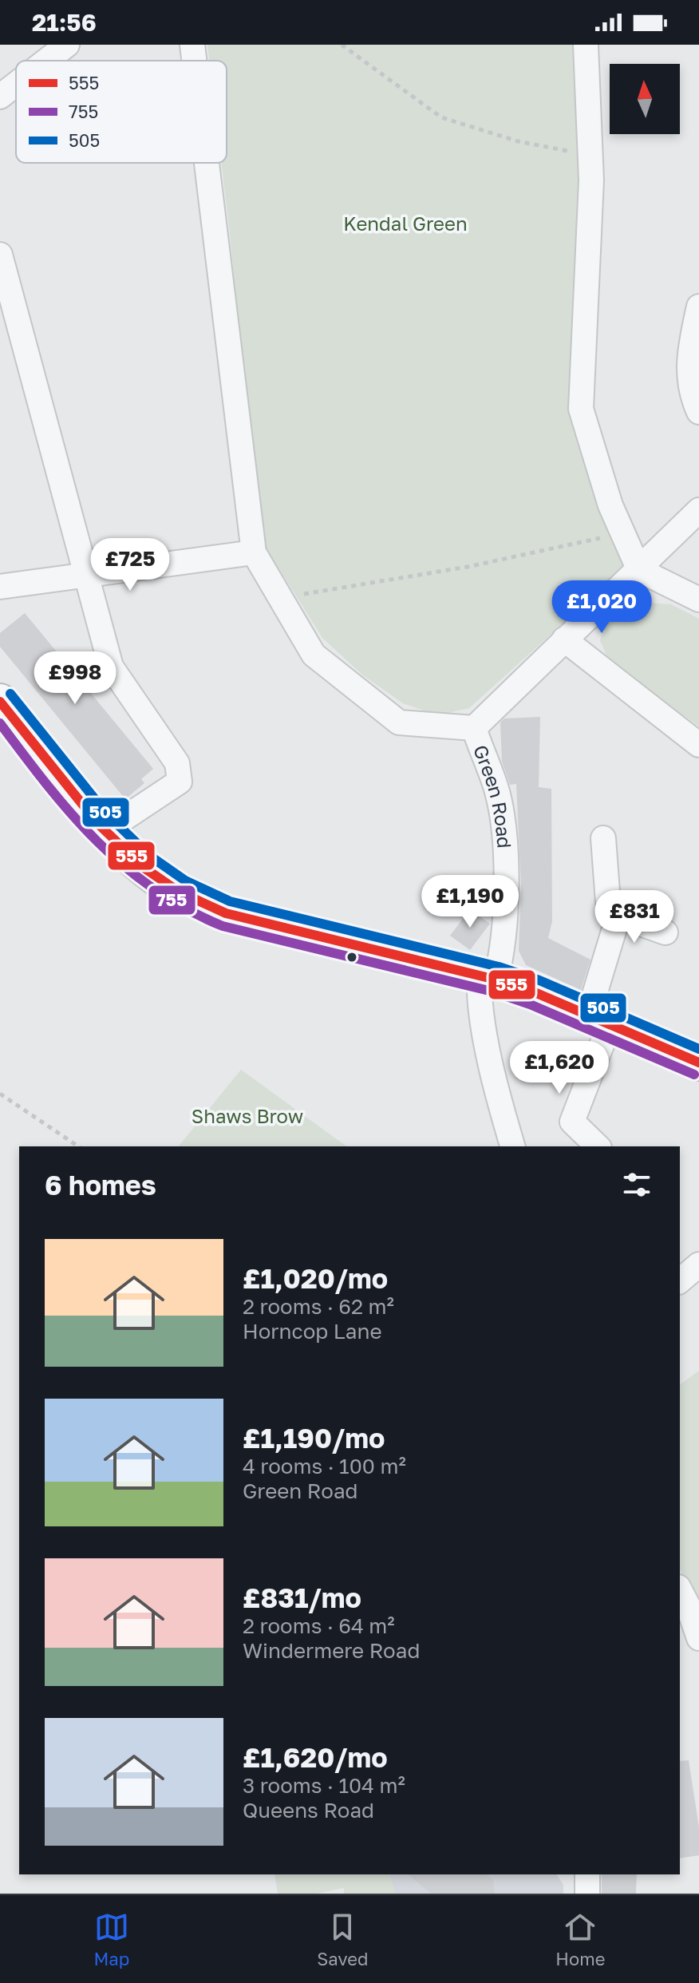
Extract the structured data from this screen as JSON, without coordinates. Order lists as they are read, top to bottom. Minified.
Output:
{"streets":{"street":["Green Road"]},"parks":["Kendal Green","Shaws Brow"],"lines":["transit line 505","transit line 555","transit line 755"],"legend":["555","755","505"],"north":"top","page":{"status":"21:56","price":["£725","£1,020","£998","£1,190","£831","£1,620"],"heading":"6 homes","list":[{"name":"£1,020/mo","note":"2 rooms · 62 m² · Horncop Lane"},{"name":"£1,190/mo","note":"4 rooms · 100 m² · Green Road"},{"name":"£831/mo","note":"2 rooms · 64 m² · Windermere Road"},{"name":"£1,620/mo","note":"3 rooms · 104 m² · Queens Road"}],"tabs":["Map","Saved","Home"]}}
